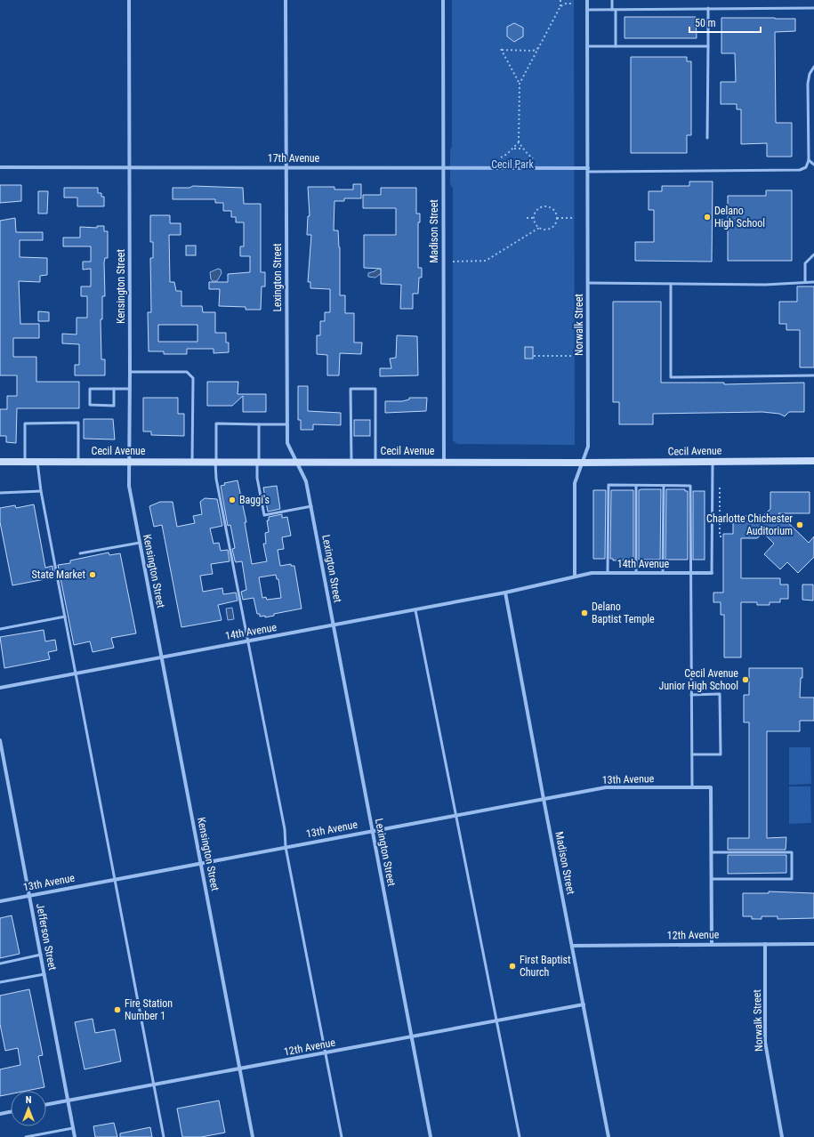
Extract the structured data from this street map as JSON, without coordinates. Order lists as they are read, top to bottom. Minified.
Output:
{"streets":{"main road":["Cecil Avenue"],"street":["17th Avenue","Madison Street","Lexington Street","Kensington Street","Norwalk Street","14th Avenue","13th Avenue","12th Avenue","Jefferson Street"]},"crossings":[["17th Avenue","Madison Street"],["17th Avenue","Lexington Street"],["17th Avenue","Kensington Street"],["17th Avenue","Norwalk Street"],["Madison Street","Cecil Avenue"],["Madison Street","14th Avenue"],["Madison Street","13th Avenue"],["Madison Street","12th Avenue"],["Lexington Street","Cecil Avenue"],["Lexington Street","14th Avenue"],["Lexington Street","13th Avenue"],["Lexington Street","12th Avenue"],["Kensington Street","Cecil Avenue"],["Kensington Street","14th Avenue"],["Kensington Street","13th Avenue"],["Kensington Street","12th Avenue"],["Norwalk Street","Cecil Avenue"],["Norwalk Street","14th Avenue"],["Norwalk Street","12th Avenue"],["13th Avenue","Jefferson Street"],["12th Avenue","Jefferson Street"]],"parks":["Cecil Park"],"places":["Delano High School","Baggi's","Charlotte Chichester Auditorium","State Market","Delano Baptist Temple","Cecil Avenue Junior High School","First Baptist Church","Fire Station Number 1"],"scale_bar":"50 m","north":"top"}
